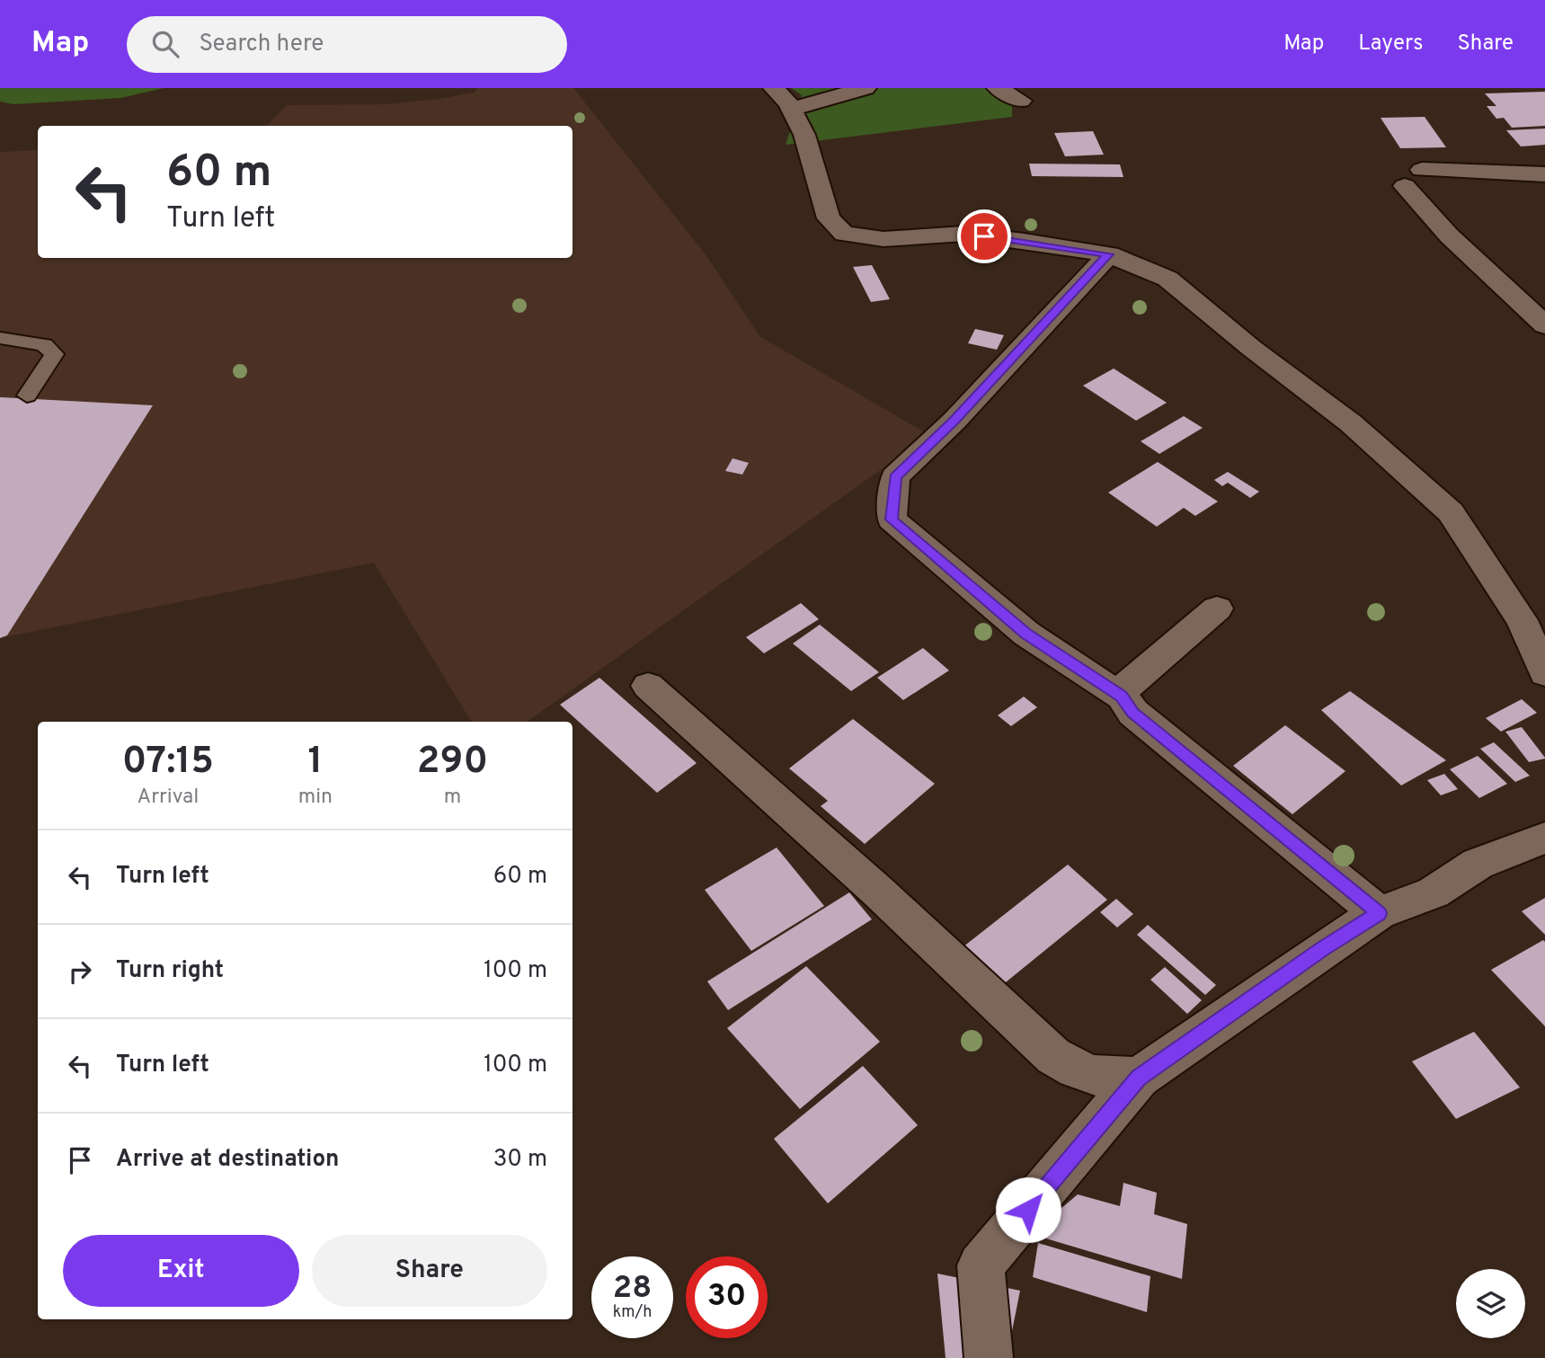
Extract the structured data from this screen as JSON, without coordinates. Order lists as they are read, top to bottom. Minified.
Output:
{"page":{"header":"Map","search":"Search here","nav":["Map","Layers","Share"],"turn":["60 m","Turn left"],"eta":["07:15","Arrival","1","min","290","m"],"list":[{"name":"Turn left","value":"60 m"},{"name":"Turn right","value":"100 m"},{"name":"Turn left","value":"100 m"},{"name":"Arrive at destination","value":"30 m"}],"buttons":["Exit","Share"],"speed":"28 km/h","limit":"30"}}
